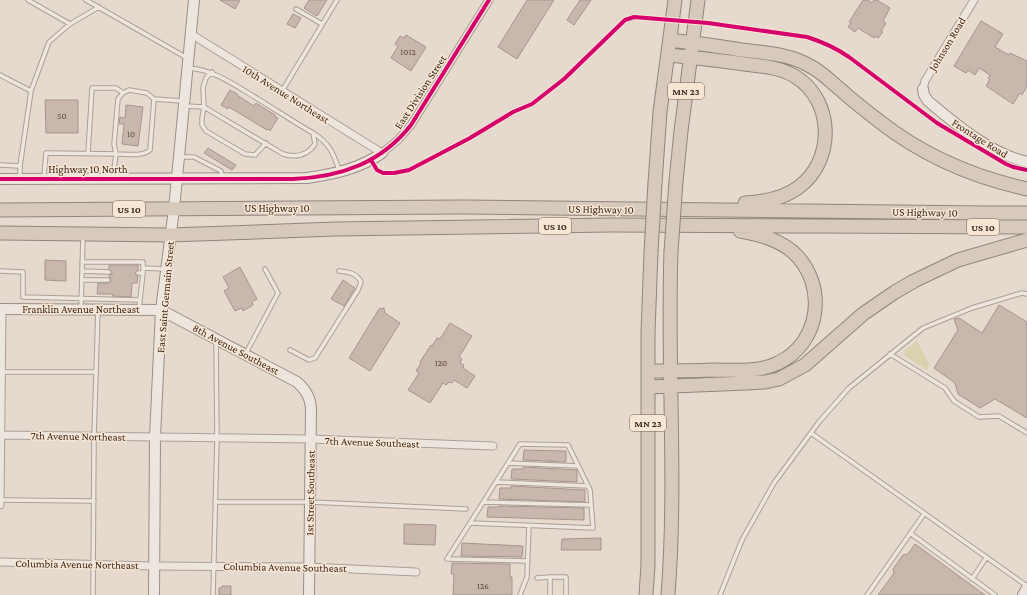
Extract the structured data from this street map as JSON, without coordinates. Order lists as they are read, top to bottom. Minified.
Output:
{"streets":{"highway":["MN 23","US Highway 10","US 10"],"street":["Johnson Road","East Division Street","10th Avenue Northeast","Frontage Road","Highway 10 North","East Saint Germain Street","Franklin Avenue Northeast","8th Avenue Southeast","7th Avenue Northeast","7th Avenue Southeast","1st Street Southeast","Columbia Avenue Northeast","Columbia Avenue Southeast"]},"crossings":[["Johnson Road","Frontage Road"],["East Division Street","10th Avenue Northeast"],["East Division Street","Highway 10 North"],["East Division Street","East Saint Germain Street"],["10th Avenue Northeast","East Saint Germain Street"],["Highway 10 North","East Saint Germain Street"],["US Highway 10","US 10"],["US Highway 10","East Saint Germain Street"],["US 10","East Saint Germain Street"],["East Saint Germain Street","Franklin Avenue Northeast"],["East Saint Germain Street","8th Avenue Southeast"],["East Saint Germain Street","7th Avenue Northeast"],["East Saint Germain Street","7th Avenue Southeast"],["East Saint Germain Street","Columbia Avenue Northeast"],["East Saint Germain Street","Columbia Avenue Southeast"],["Franklin Avenue Northeast","8th Avenue Southeast"],["8th Avenue Southeast","1st Street Southeast"],["7th Avenue Northeast","7th Avenue Southeast"],["7th Avenue Southeast","1st Street Southeast"],["1st Street Southeast","Columbia Avenue Southeast"],["Columbia Avenue Northeast","Columbia Avenue Southeast"]],"house_numbers":["1012","50","10","120","126"]}
